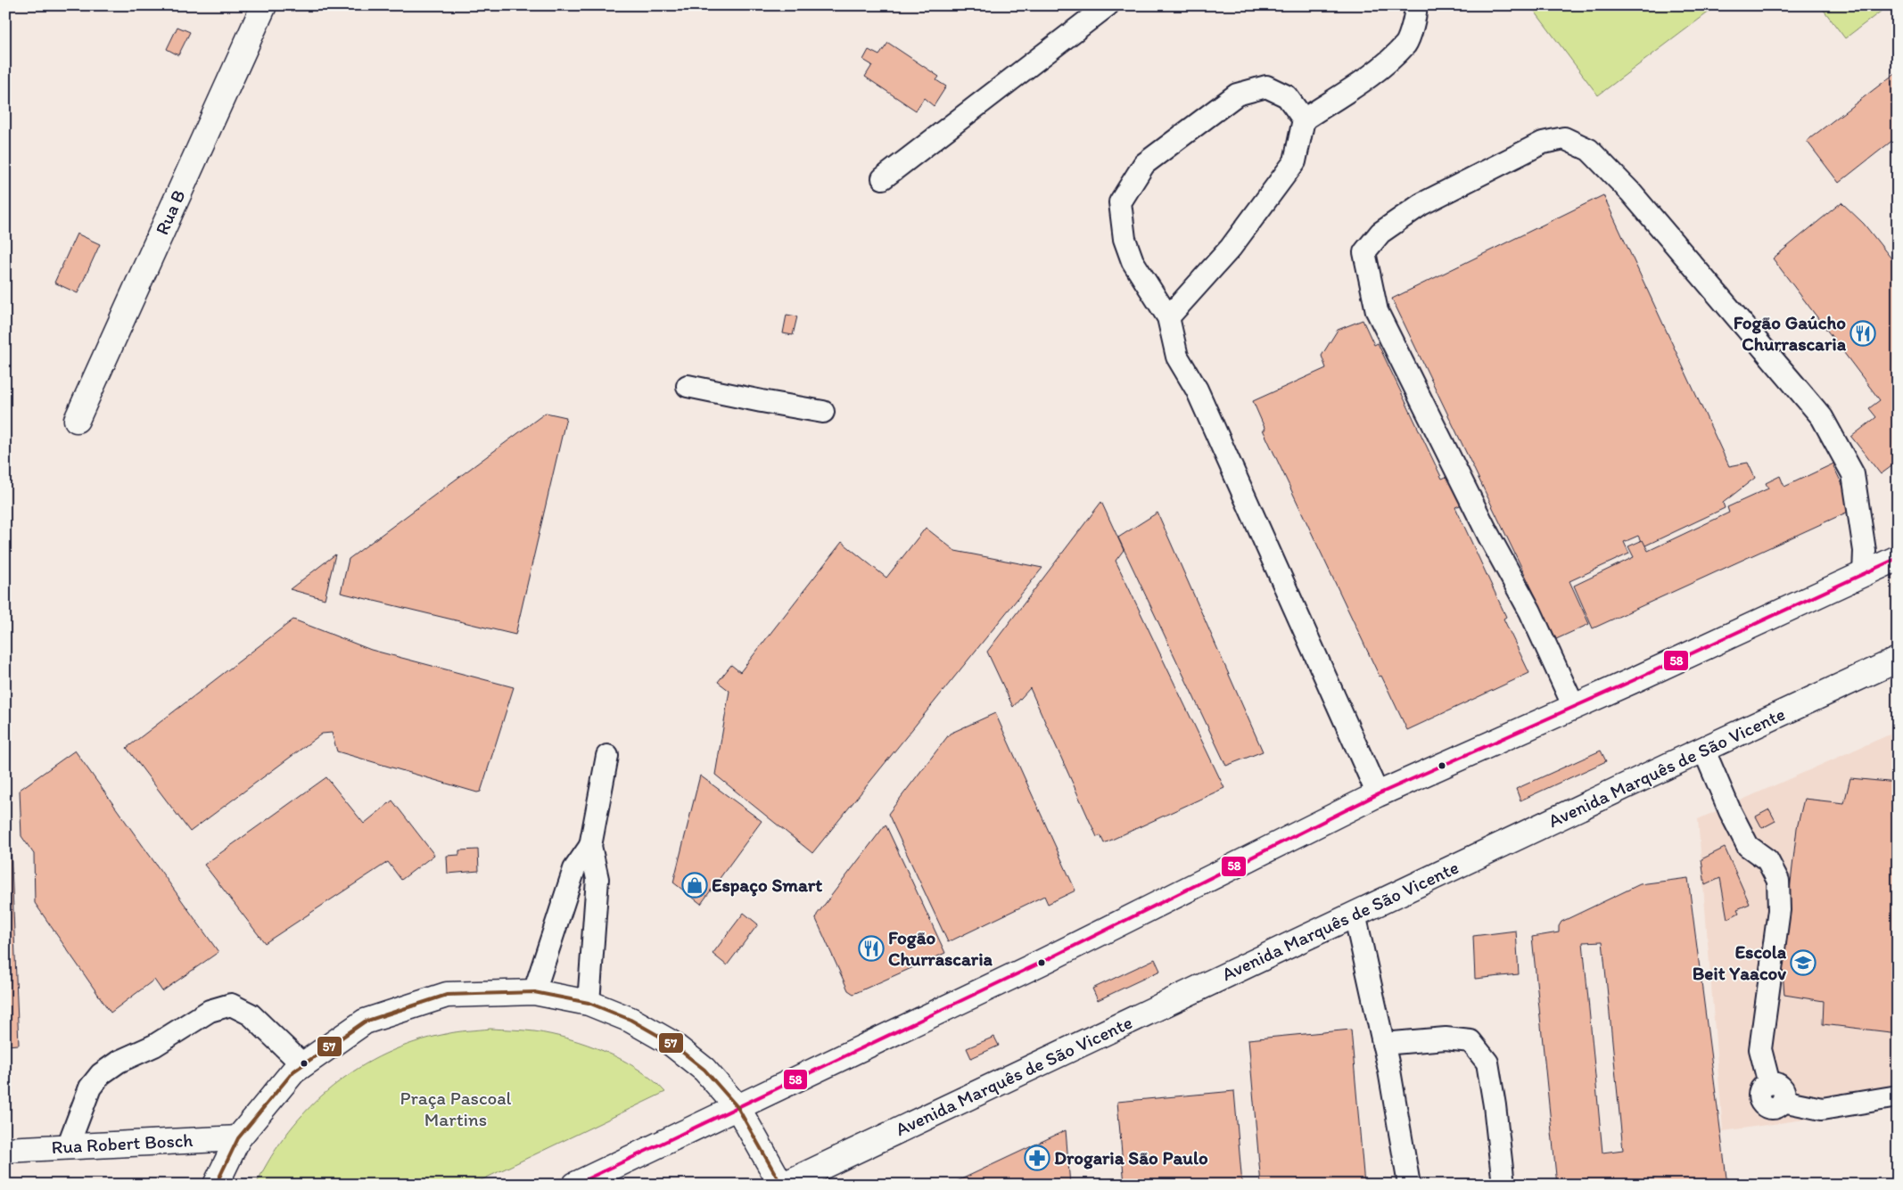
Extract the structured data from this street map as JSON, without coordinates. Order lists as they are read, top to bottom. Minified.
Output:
{"streets":{"main road":["Rua B","Avenida Marquês de São Vicente","Rua Robert Bosch"]},"parks":["Praça Pascoal Martins"],"places":{"restaurant":["Fogão Gaúcho Churrascaria","Fogão Churrascaria"],"shop":["Espaço Smart"],"school or university":["Escola Beit Yaacov"],"pharmacy":["Drogaria São Paulo"]},"lines":["transit line 58","transit line 57"]}
